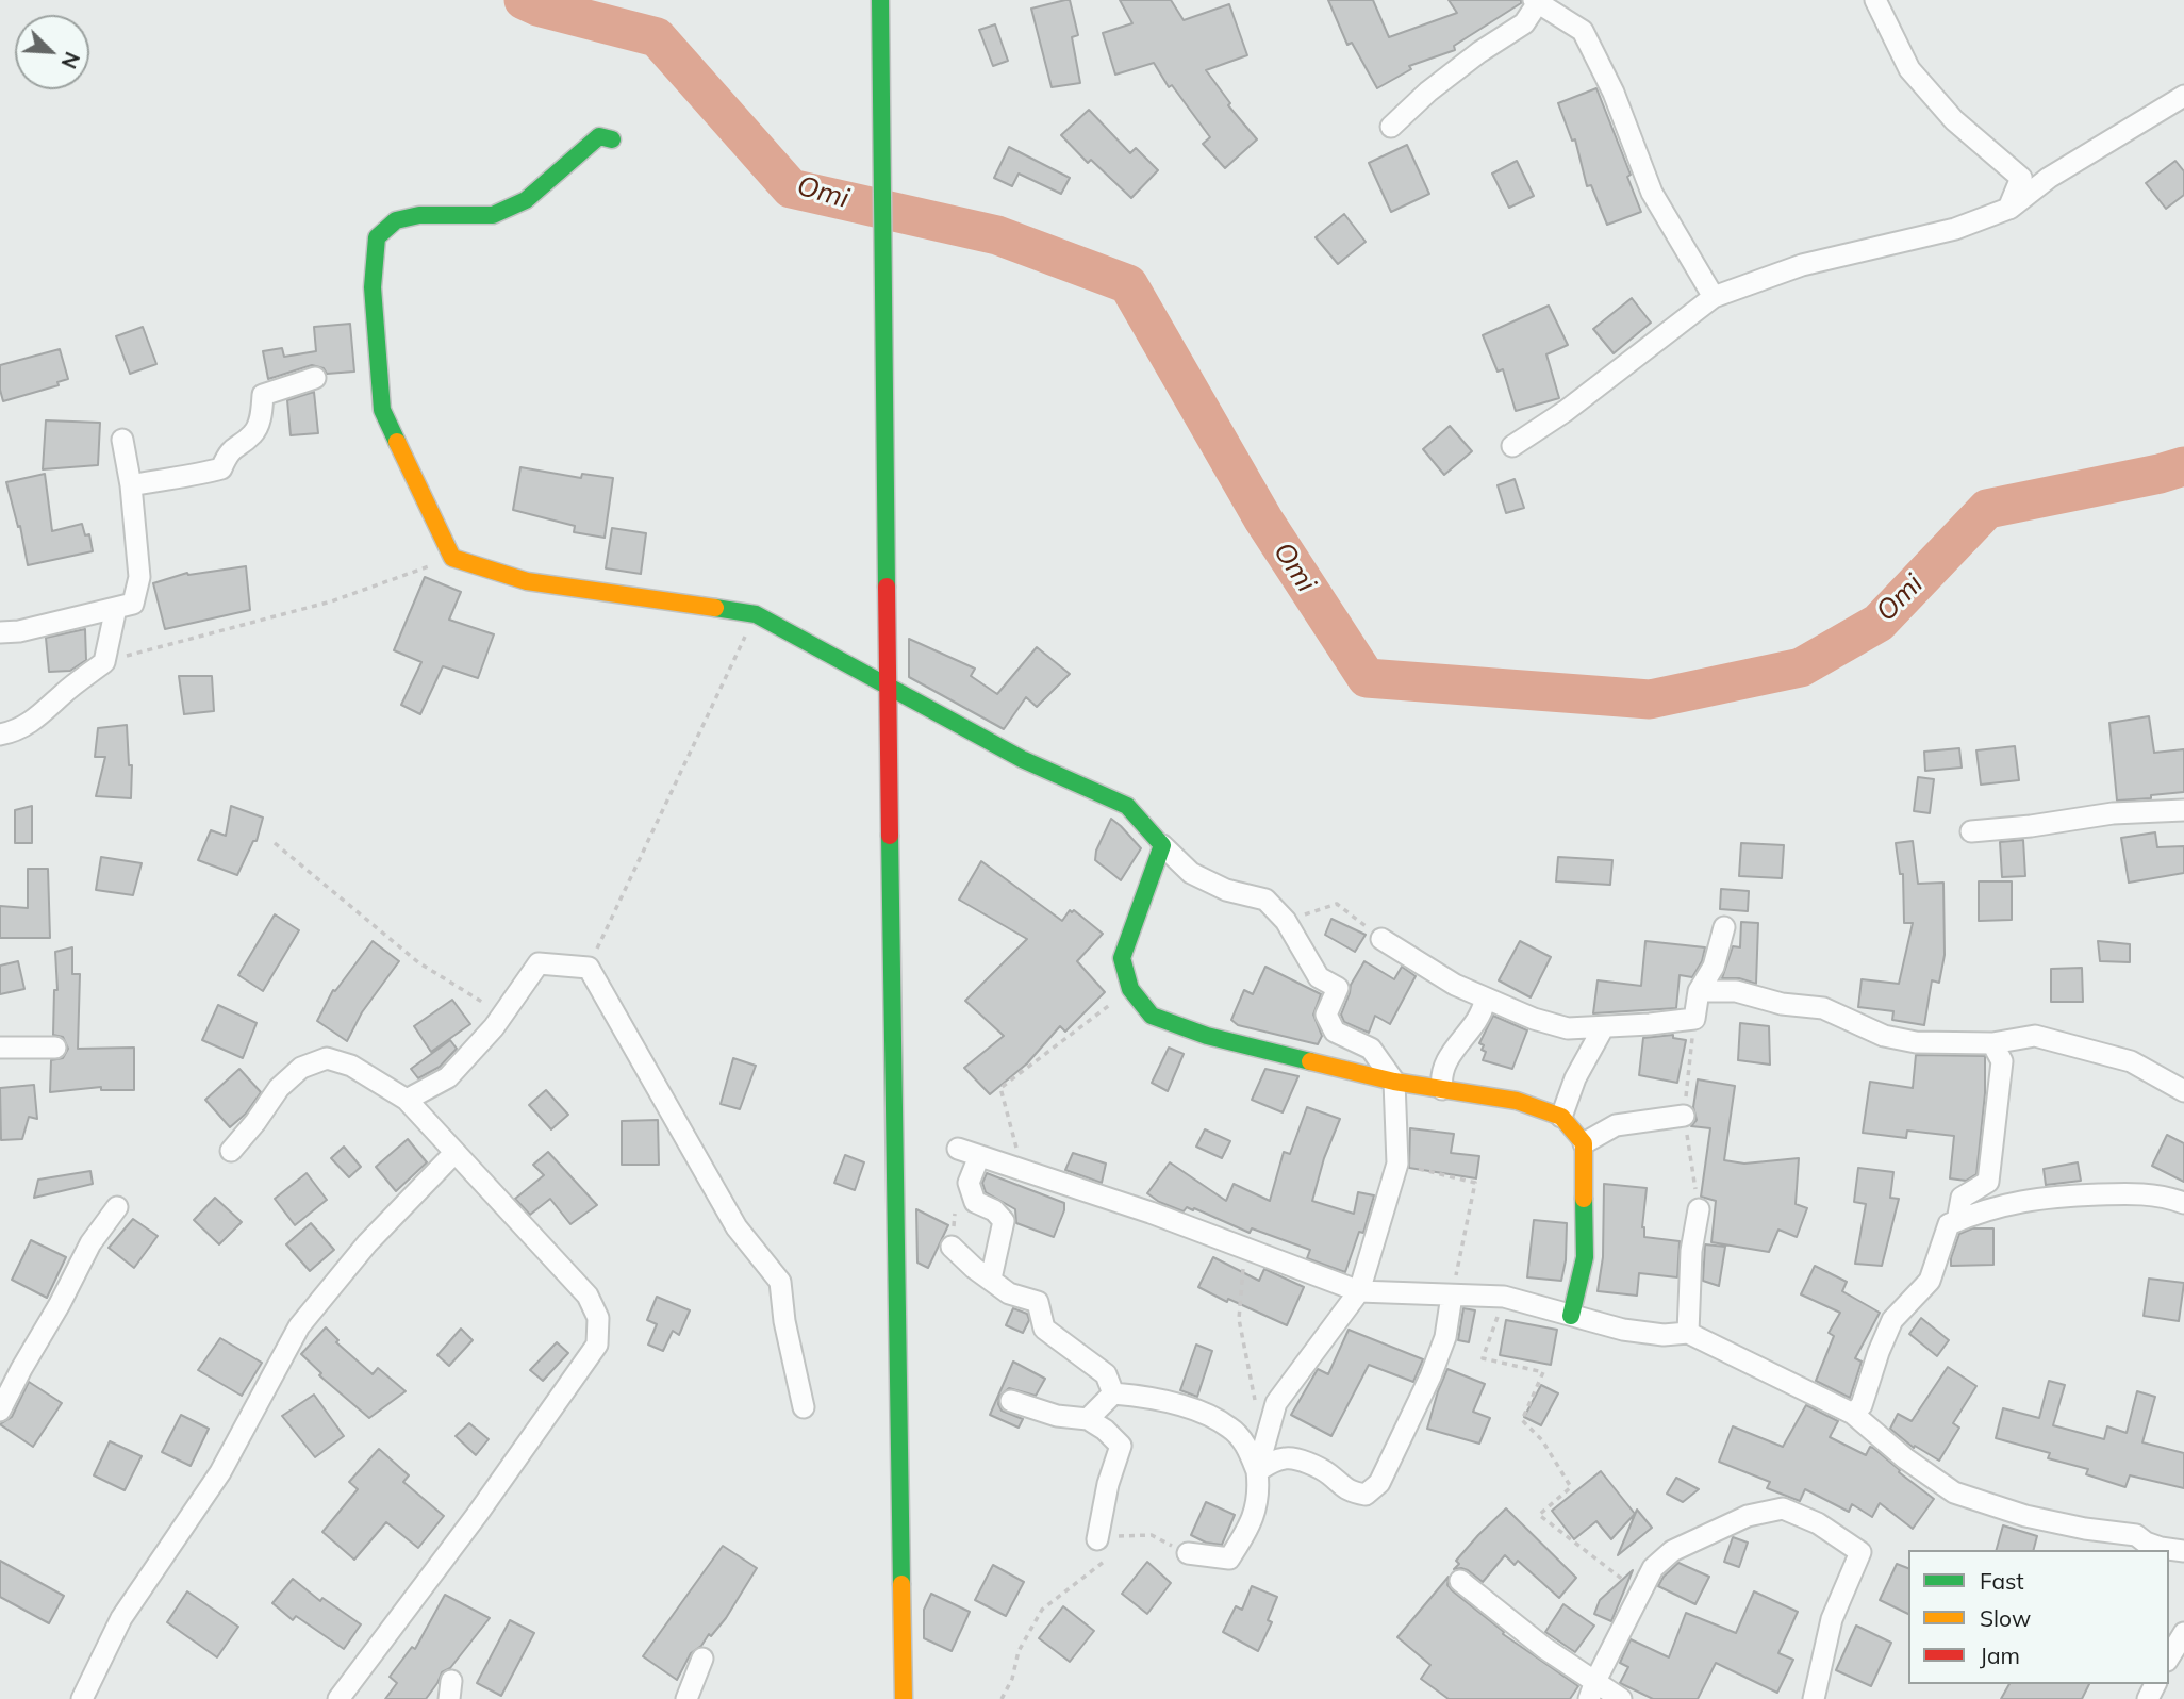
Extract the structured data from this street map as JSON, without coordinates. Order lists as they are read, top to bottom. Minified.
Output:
{"water":["Omi"],"legend":["Fast","Slow","Jam"],"north":"bottom right"}
